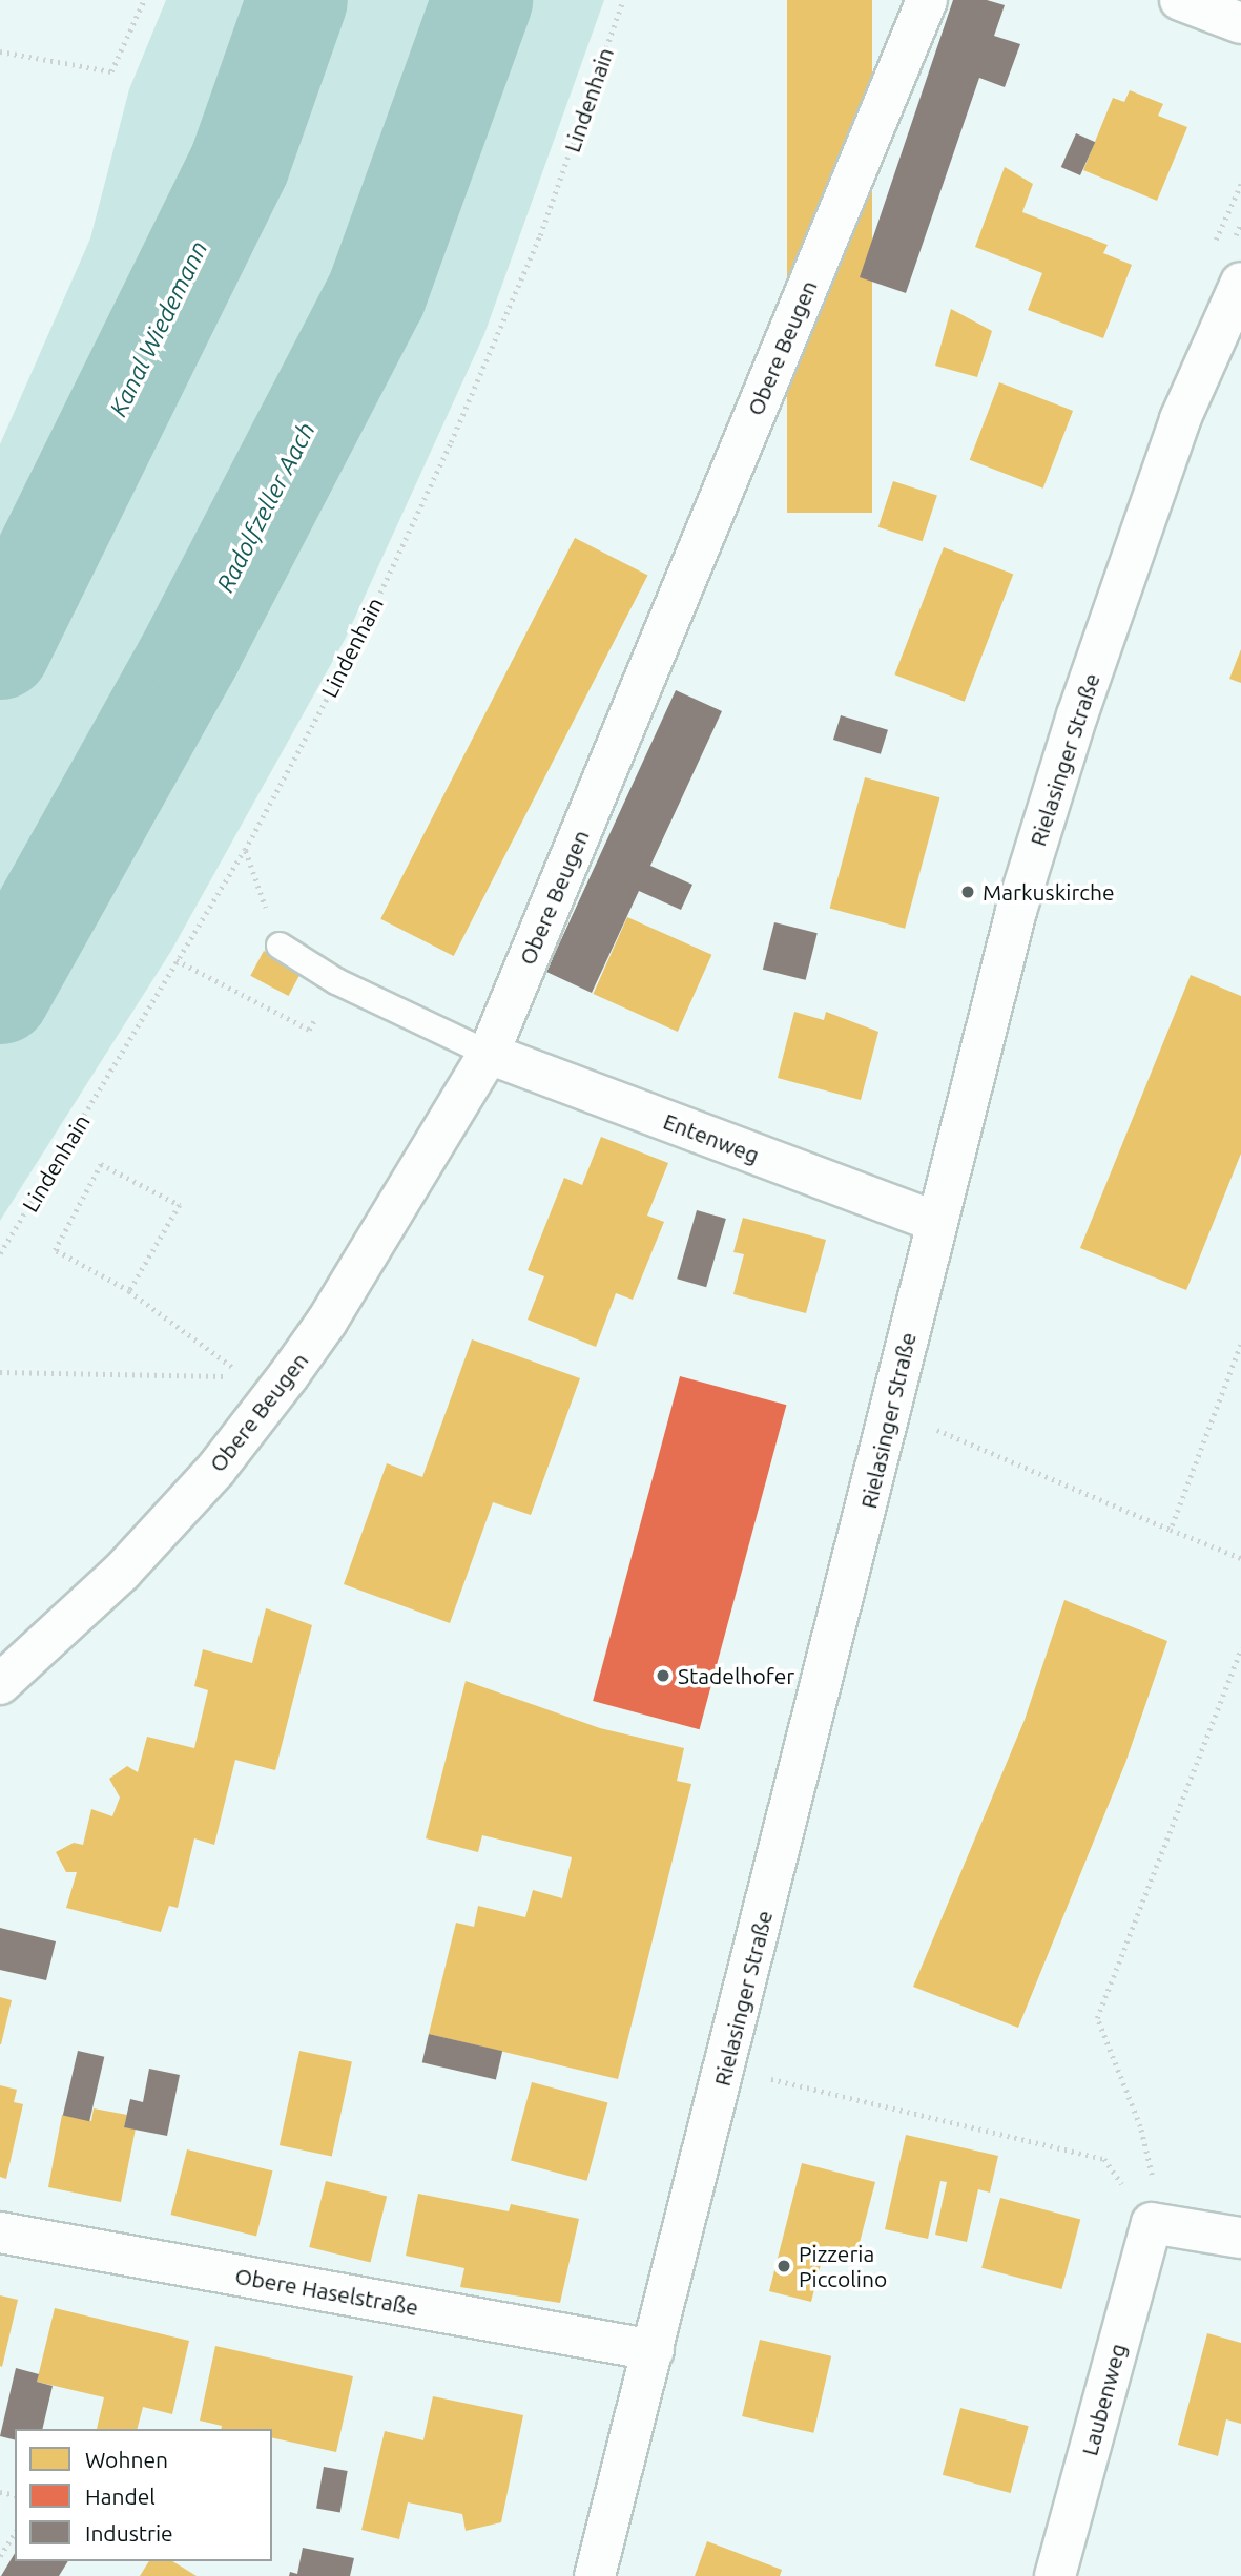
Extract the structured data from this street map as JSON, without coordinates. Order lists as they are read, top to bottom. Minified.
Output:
{"streets":{"street":["Obere Beugen","Rielasinger Straße","Entenweg","Obere Haselstraße","Laubenweg"],"path":["Lindenhain"]},"crossings":[["Obere Beugen","Entenweg"],["Rielasinger Straße","Entenweg"],["Rielasinger Straße","Obere Haselstraße"]],"water":["Kanal Wiedemann","Radolfzeller Aach"],"places":["Markuskirche","Stadelhofer","Pizzeria Piccolino"],"legend":["Wohnen","Handel","Industrie"]}
